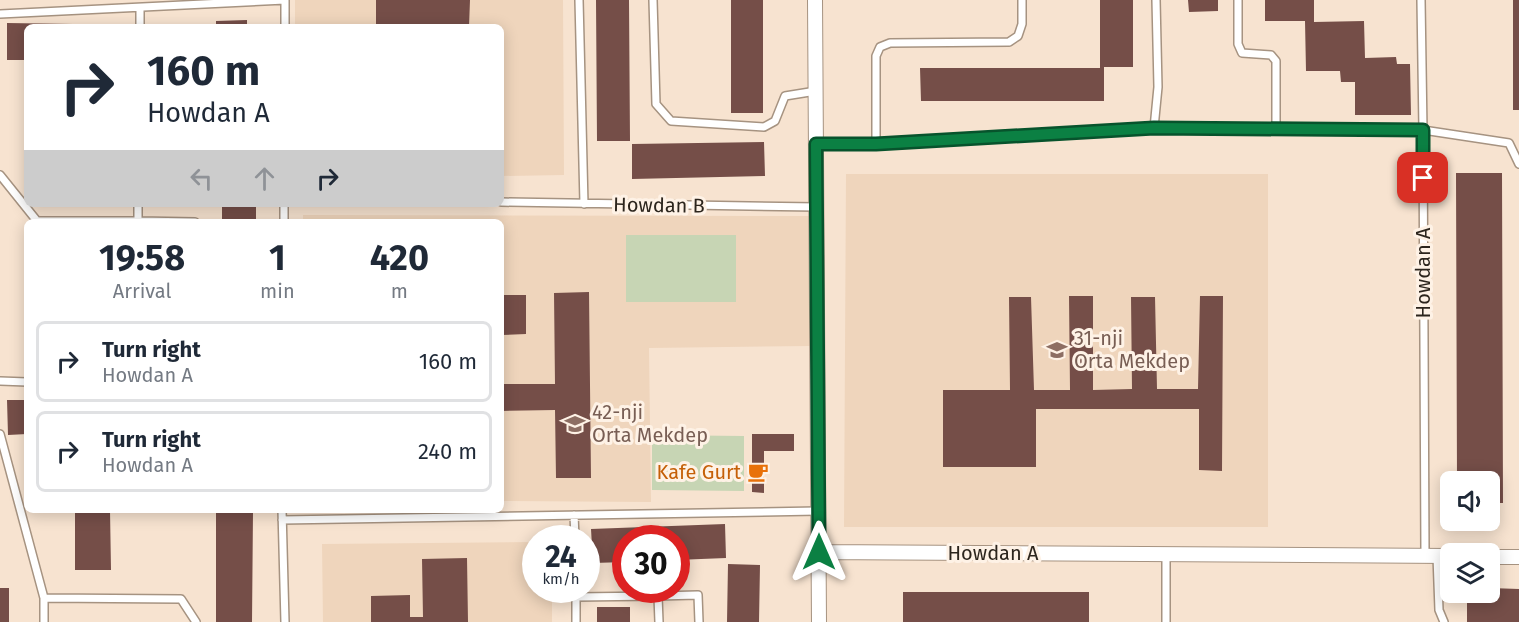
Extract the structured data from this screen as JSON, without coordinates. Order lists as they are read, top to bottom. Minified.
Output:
{"streets":{"street":["Howdan A"],"lane":["Howdan B"]},"places":{"school or university":["31-nji Orta Mekdep","42-nji Orta Mekdep"],"cafe":["Kafe Gurt"]},"page":{"turn":["160 m","Howdan A"],"eta":["19:58","Arrival","1","min","420","m"],"list":[{"name":"Turn right","note":"Howdan A","value":"160 m"},{"name":"Turn right","note":"Howdan A","value":"240 m"}],"speed":"24 km/h","limit":"30"}}
